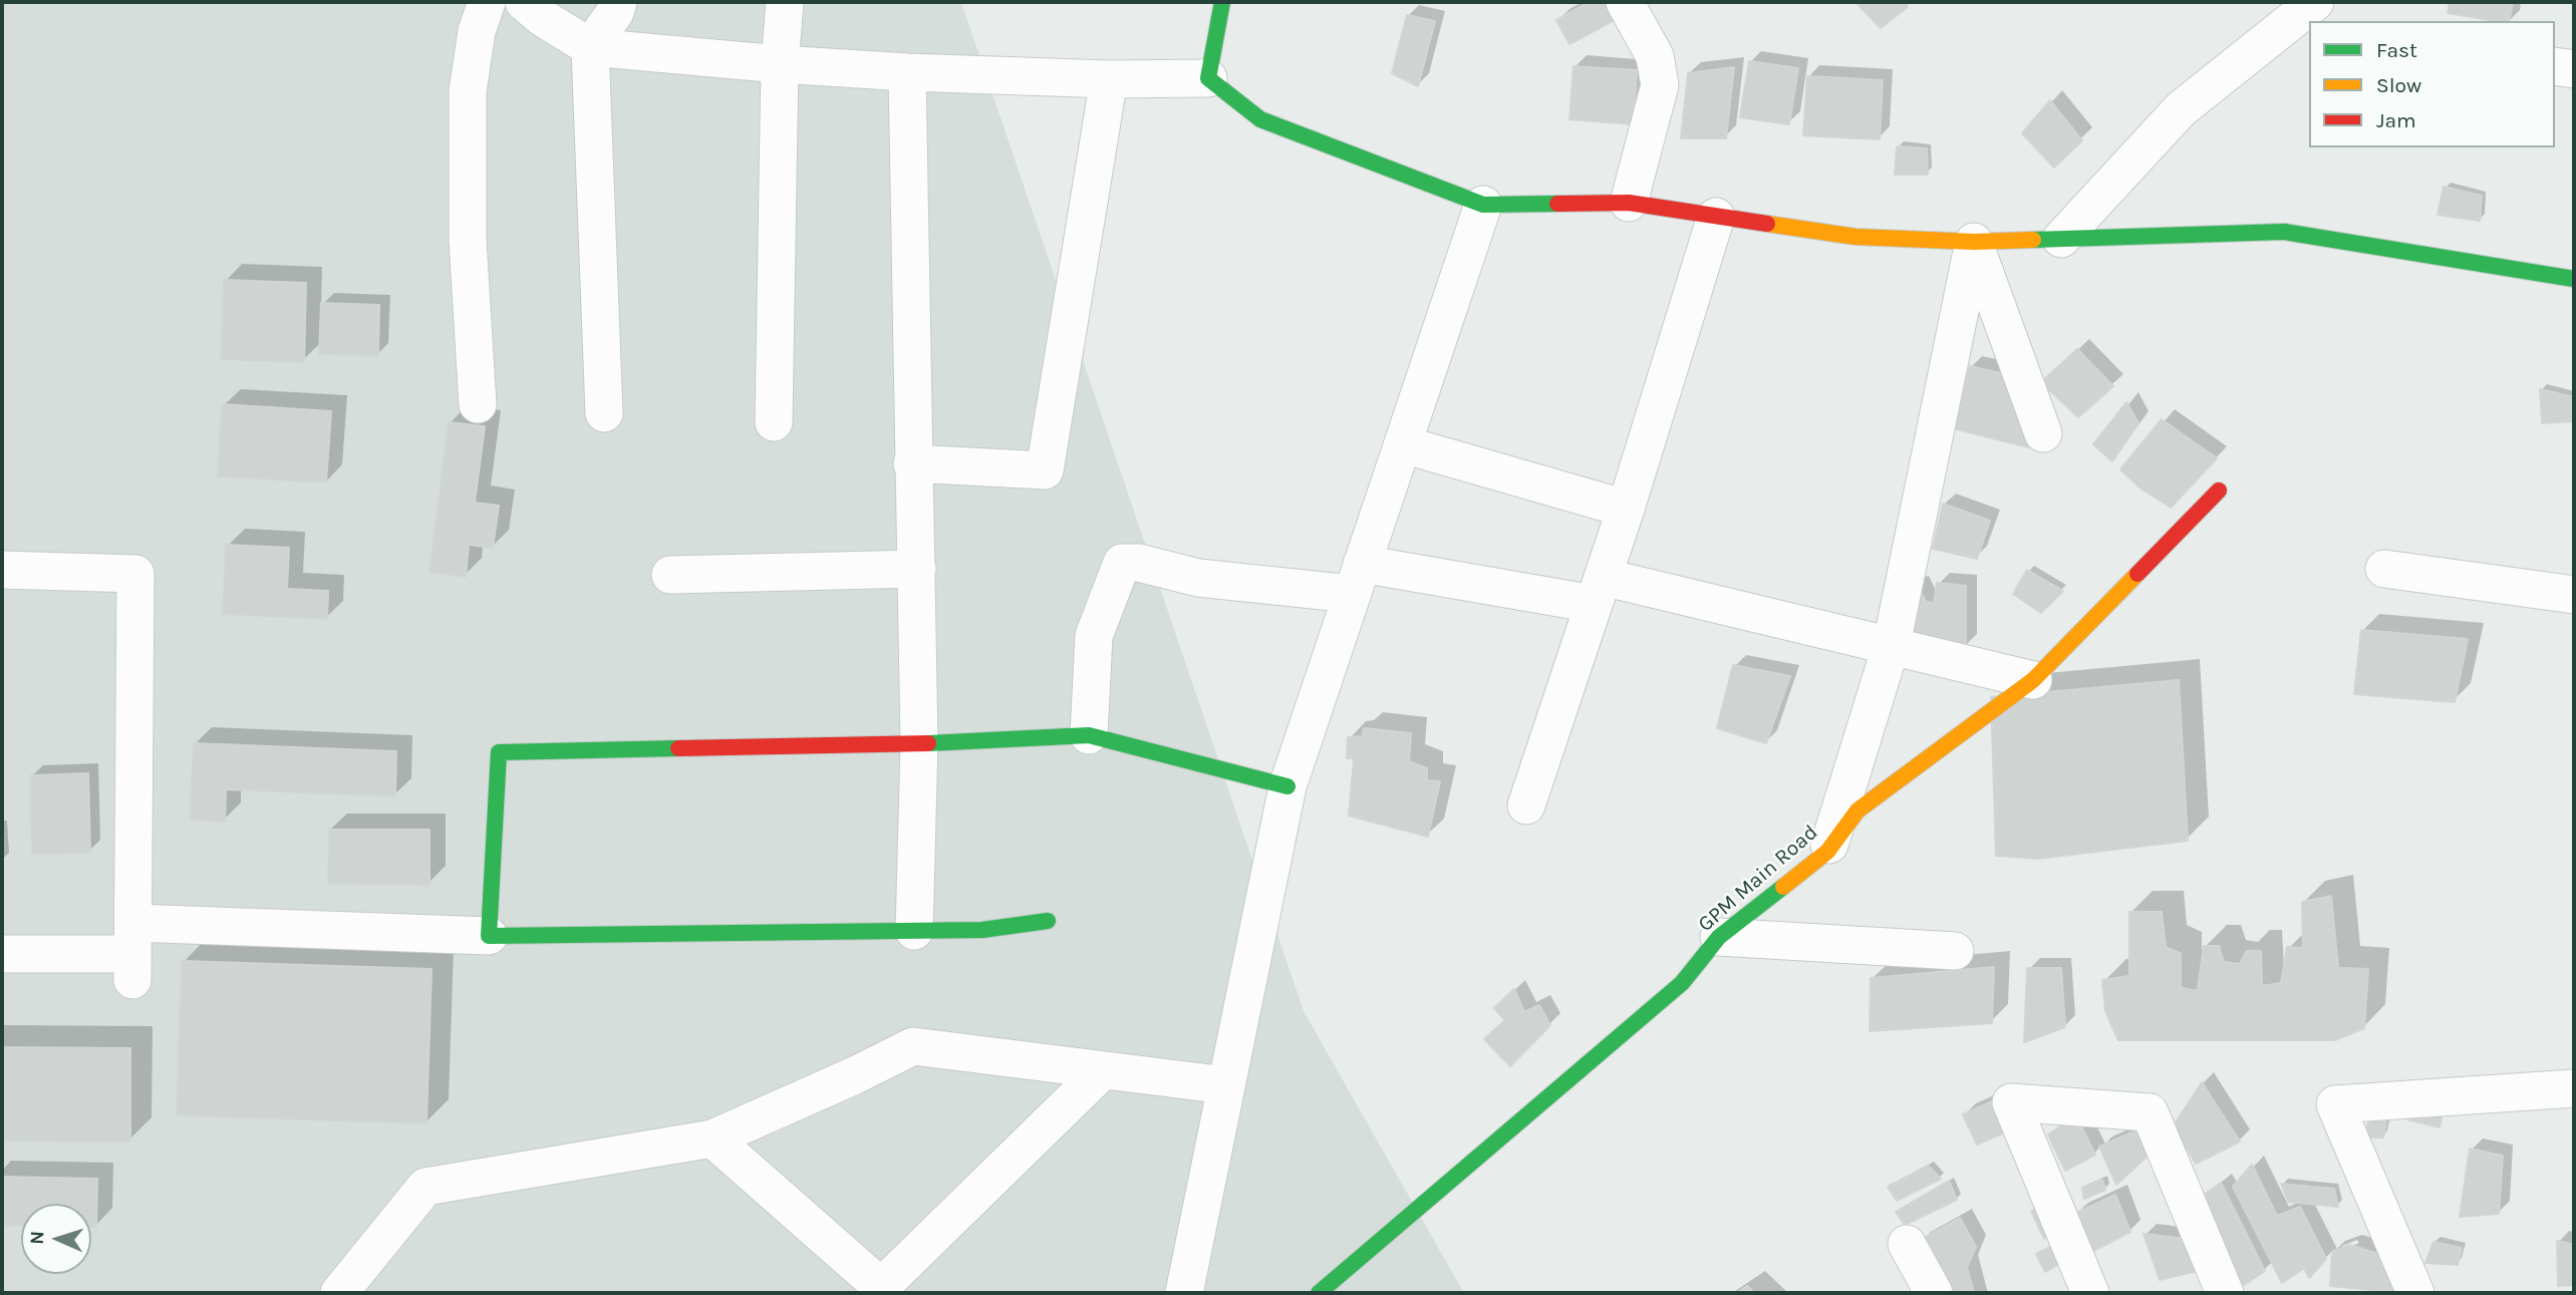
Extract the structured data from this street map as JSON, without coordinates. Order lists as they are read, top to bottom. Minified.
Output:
{"streets":{"street":["GPM Main Road"]},"legend":["Fast","Slow","Jam"],"north":"left"}
